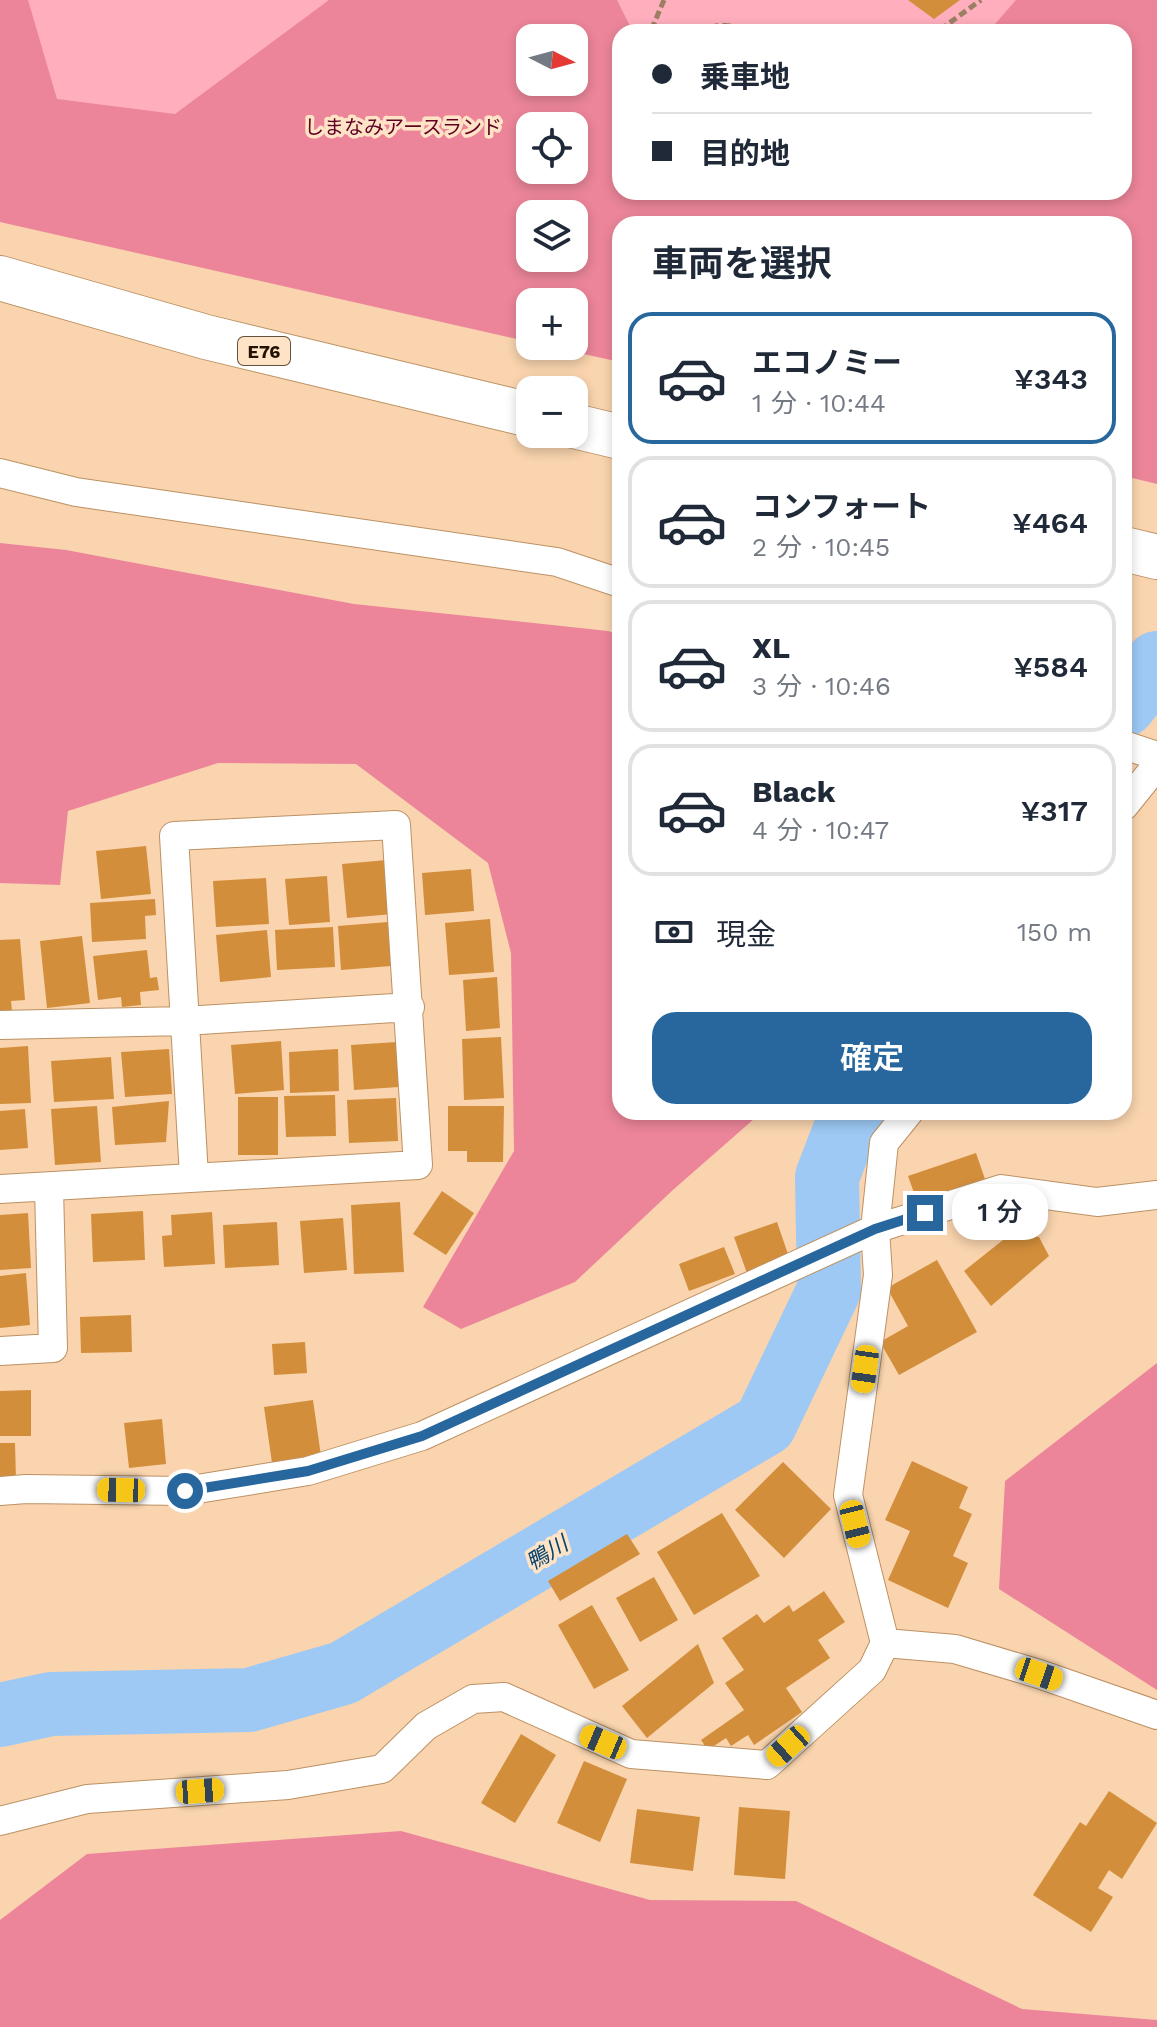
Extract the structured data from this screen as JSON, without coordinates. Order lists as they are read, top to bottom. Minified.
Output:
{"streets":{"highway":["E76"]},"water":["鴨川"],"parks":["しまなみアースランド"],"north":"right","page":{"map_buttons":["+","−"],"banner":["乗車地","目的地"],"heading":"車両を選択","list":[{"name":"エコノミー","note":"1 分 · 10:44","value":"¥343"},{"name":"コンフォート","note":"2 分 · 10:45","value":"¥464"},{"name":"XL","note":"3 分 · 10:46","value":"¥584"},{"name":"Black","note":"4 分 · 10:47","value":"¥317"}],"pay":["現金","150 m"],"buttons":"確定","bubble":"1 分"}}
